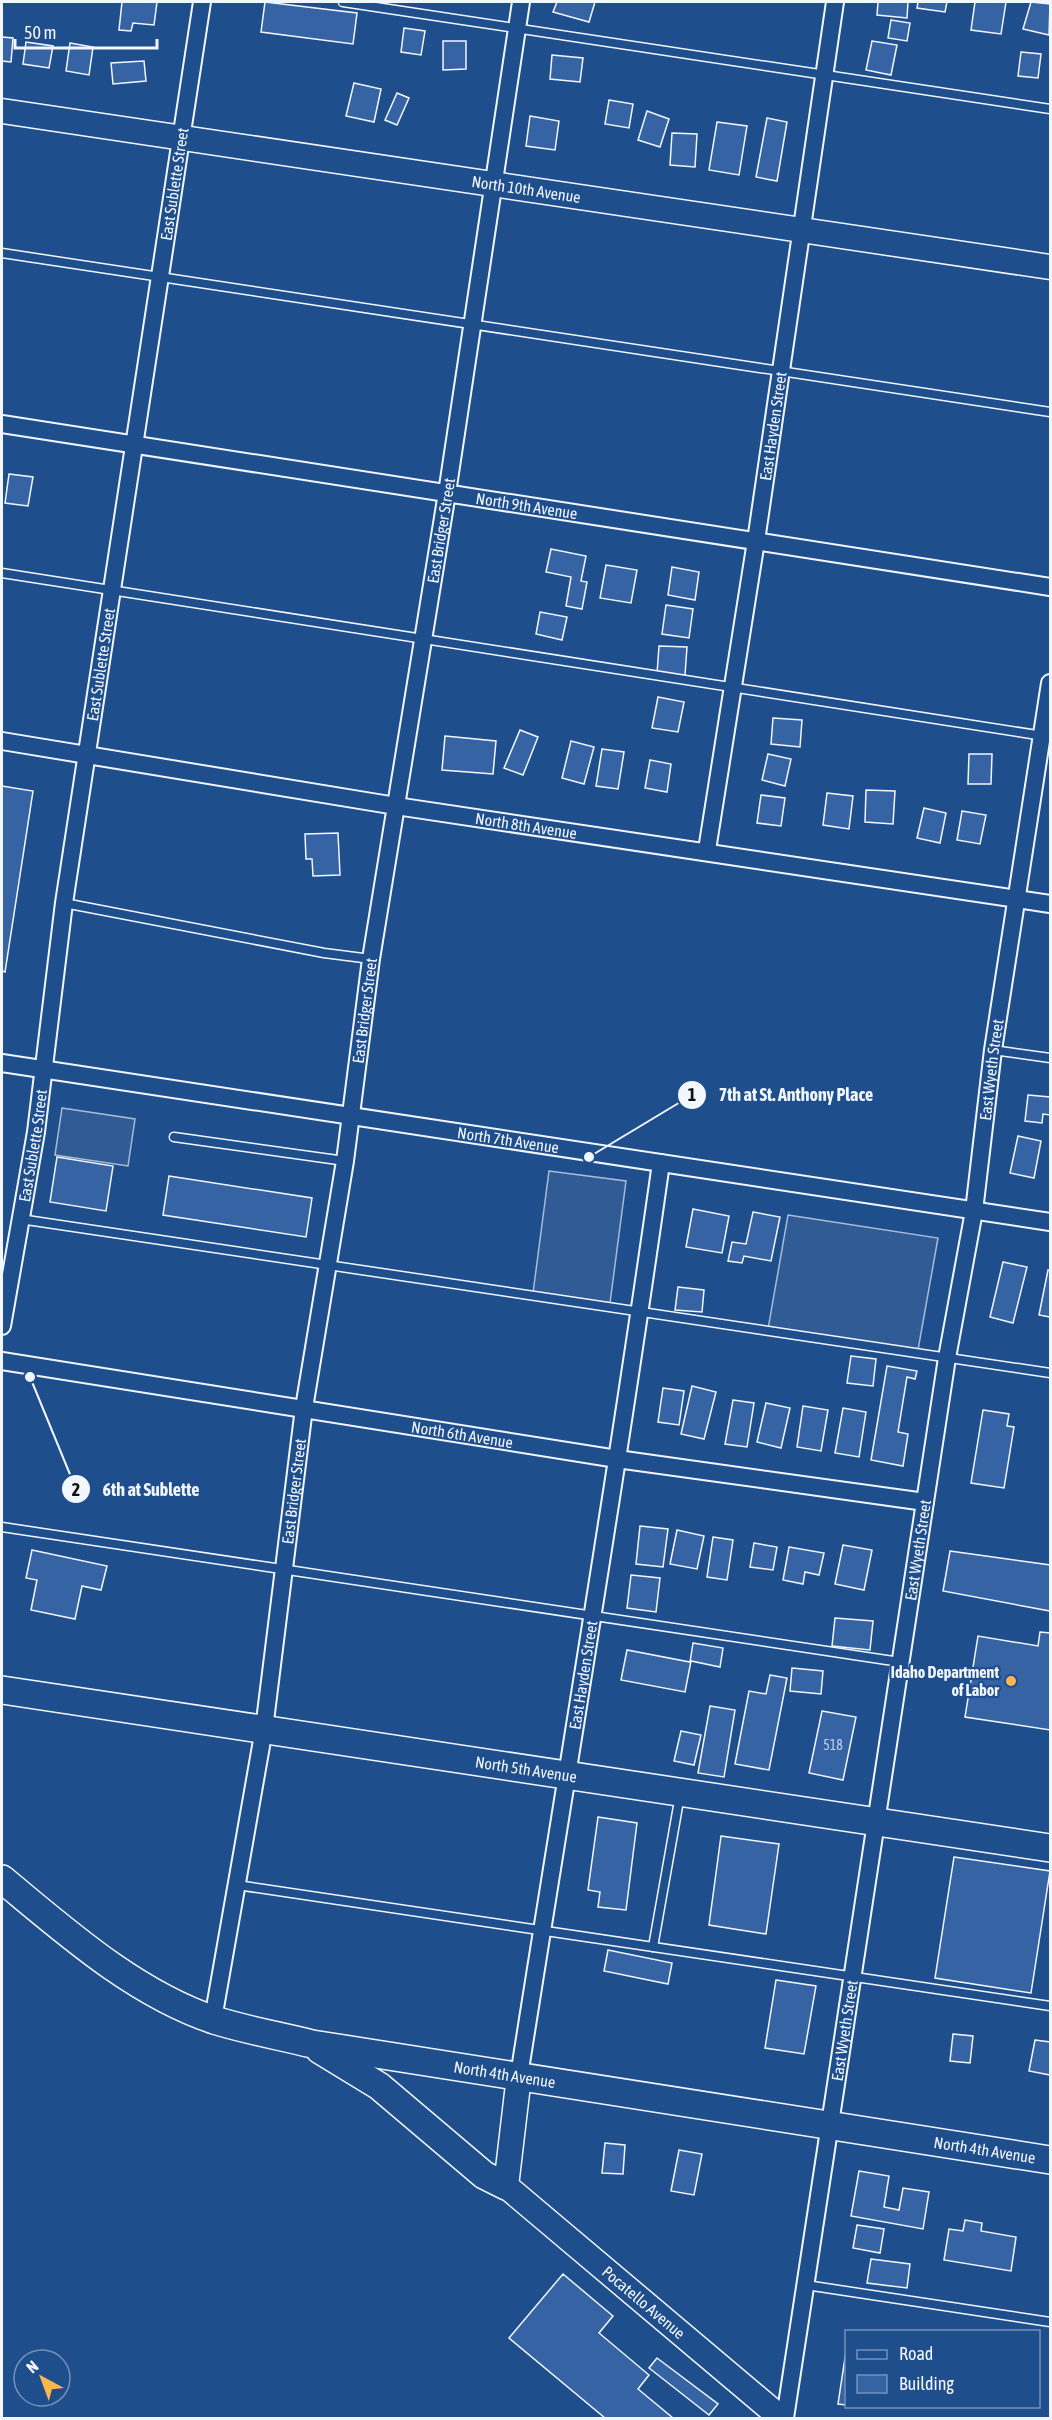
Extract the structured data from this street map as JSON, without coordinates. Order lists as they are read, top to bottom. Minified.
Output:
{"streets":{"main road":["North 5th Avenue","North 4th Avenue"],"street":["East Sublette Street","North 10th Avenue","East Hayden Street","North 9th Avenue","East Bridger Street","North 8th Avenue","East Wyeth Street","North 7th Avenue","North 6th Avenue","Pocatello Avenue"]},"crossings":[["East Sublette Street","North 10th Avenue"],["East Sublette Street","North 9th Avenue"],["East Sublette Street","North 8th Avenue"],["East Sublette Street","North 7th Avenue"],["North 10th Avenue","East Hayden Street"],["North 10th Avenue","East Bridger Street"],["East Hayden Street","North 9th Avenue"],["East Hayden Street","North 8th Avenue"],["East Hayden Street","North 7th Avenue"],["East Hayden Street","North 6th Avenue"],["East Hayden Street","North 5th Avenue"],["East Hayden Street","North 4th Avenue"],["East Hayden Street","Pocatello Avenue"],["North 9th Avenue","East Bridger Street"],["East Bridger Street","North 8th Avenue"],["East Bridger Street","North 7th Avenue"],["East Bridger Street","North 6th Avenue"],["East Bridger Street","North 5th Avenue"],["East Bridger Street","North 4th Avenue"],["North 8th Avenue","East Wyeth Street"],["East Wyeth Street","North 7th Avenue"],["East Wyeth Street","North 6th Avenue"],["East Wyeth Street","North 5th Avenue"],["East Wyeth Street","North 4th Avenue"],["East Wyeth Street","Pocatello Avenue"]],"places":["7th at St. Anthony Place","6th at Sublette","Idaho Department of Labor"],"house_numbers":["518"],"legend":["Road","Building"],"scale_bar":"50 m","north":"top left"}
